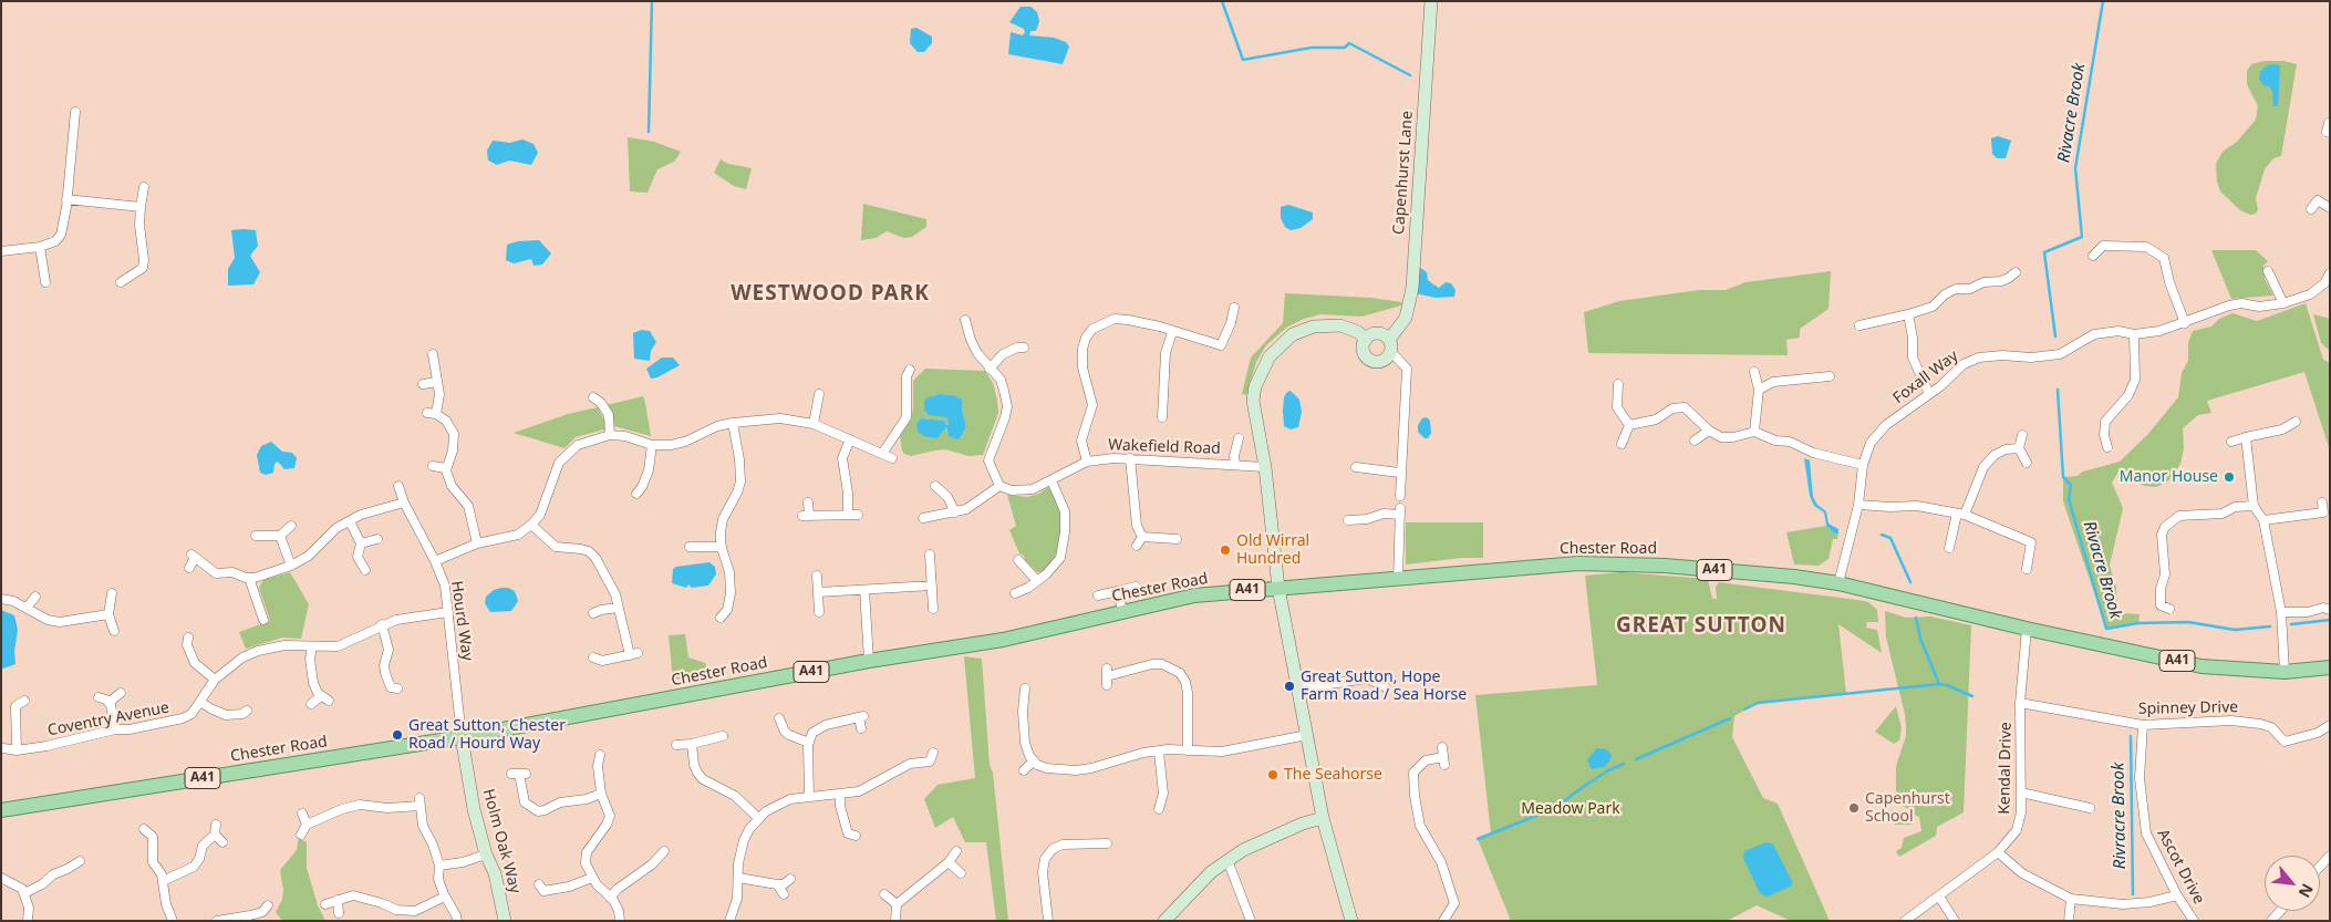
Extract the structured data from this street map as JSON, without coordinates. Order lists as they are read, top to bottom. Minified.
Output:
{"streets":{"main road":["Chester Road","A41"],"street":["Capenhurst Lane","Foxall Way","Wakefield Road","Hourd Way","Spinney Drive","Coventry Avenue","Kendal Drive","Holm Oak Way","Ascot Drive"]},"crossings":[["Foxall Way","Chester Road"],["Chester Road","Hourd Way"],["Chester Road","Kendal Drive"],["Chester Road","Holm Oak Way"],["Hourd Way","Coventry Avenue"],["Hourd Way","Holm Oak Way"],["Spinney Drive","Kendal Drive"],["Spinney Drive","Ascot Drive"]],"districts":["WESTWOOD PARK","GREAT SUTTON"],"water":["Rivacre Brook","Rivracre Brook"],"parks":["Meadow Park"],"places":["Manor House","Old Wirral Hundred","Great Sutton, Hope Farm Road / Sea Horse","Great Sutton, Chester Road / Hourd Way","The Seahorse","Capenhurst School"],"north":"bottom right"}
